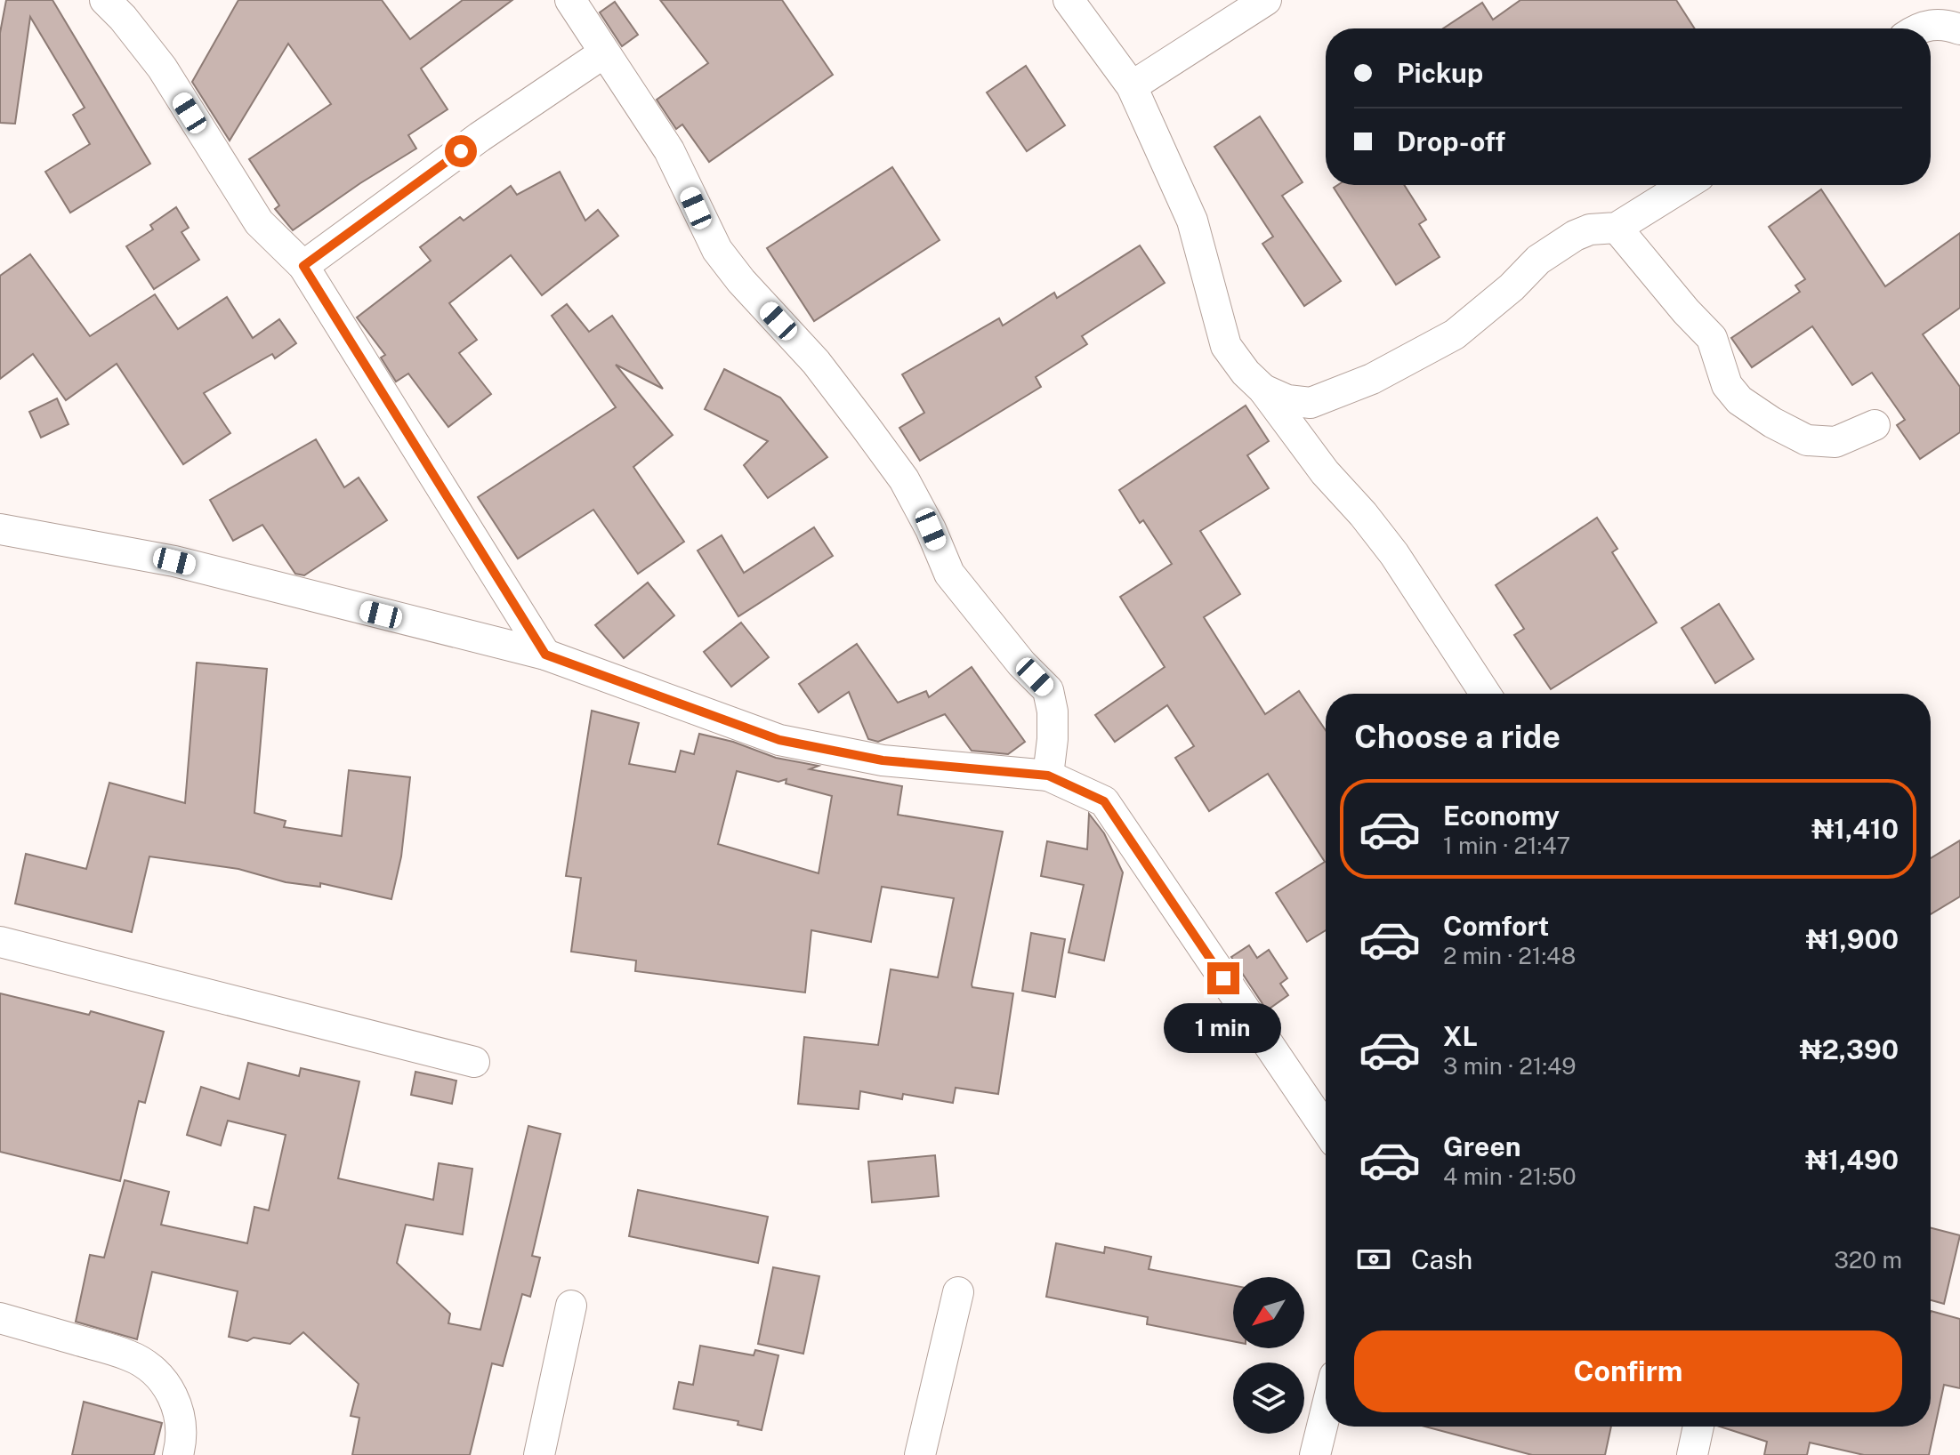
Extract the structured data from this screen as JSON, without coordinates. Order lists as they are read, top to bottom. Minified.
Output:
{"north":"bottom left","page":{"banner":["Pickup","Drop-off"],"heading":"Choose a ride","list":[{"name":"Economy","note":"1 min · 21:47","value":"₦1,410"},{"name":"Comfort","note":"2 min · 21:48","value":"₦1,900"},{"name":"XL","note":"3 min · 21:49","value":"₦2,390"},{"name":"Green","note":"4 min · 21:50","value":"₦1,490"}],"bubble":"1 min","pay":["Cash","320 m"],"buttons":"Confirm"}}
